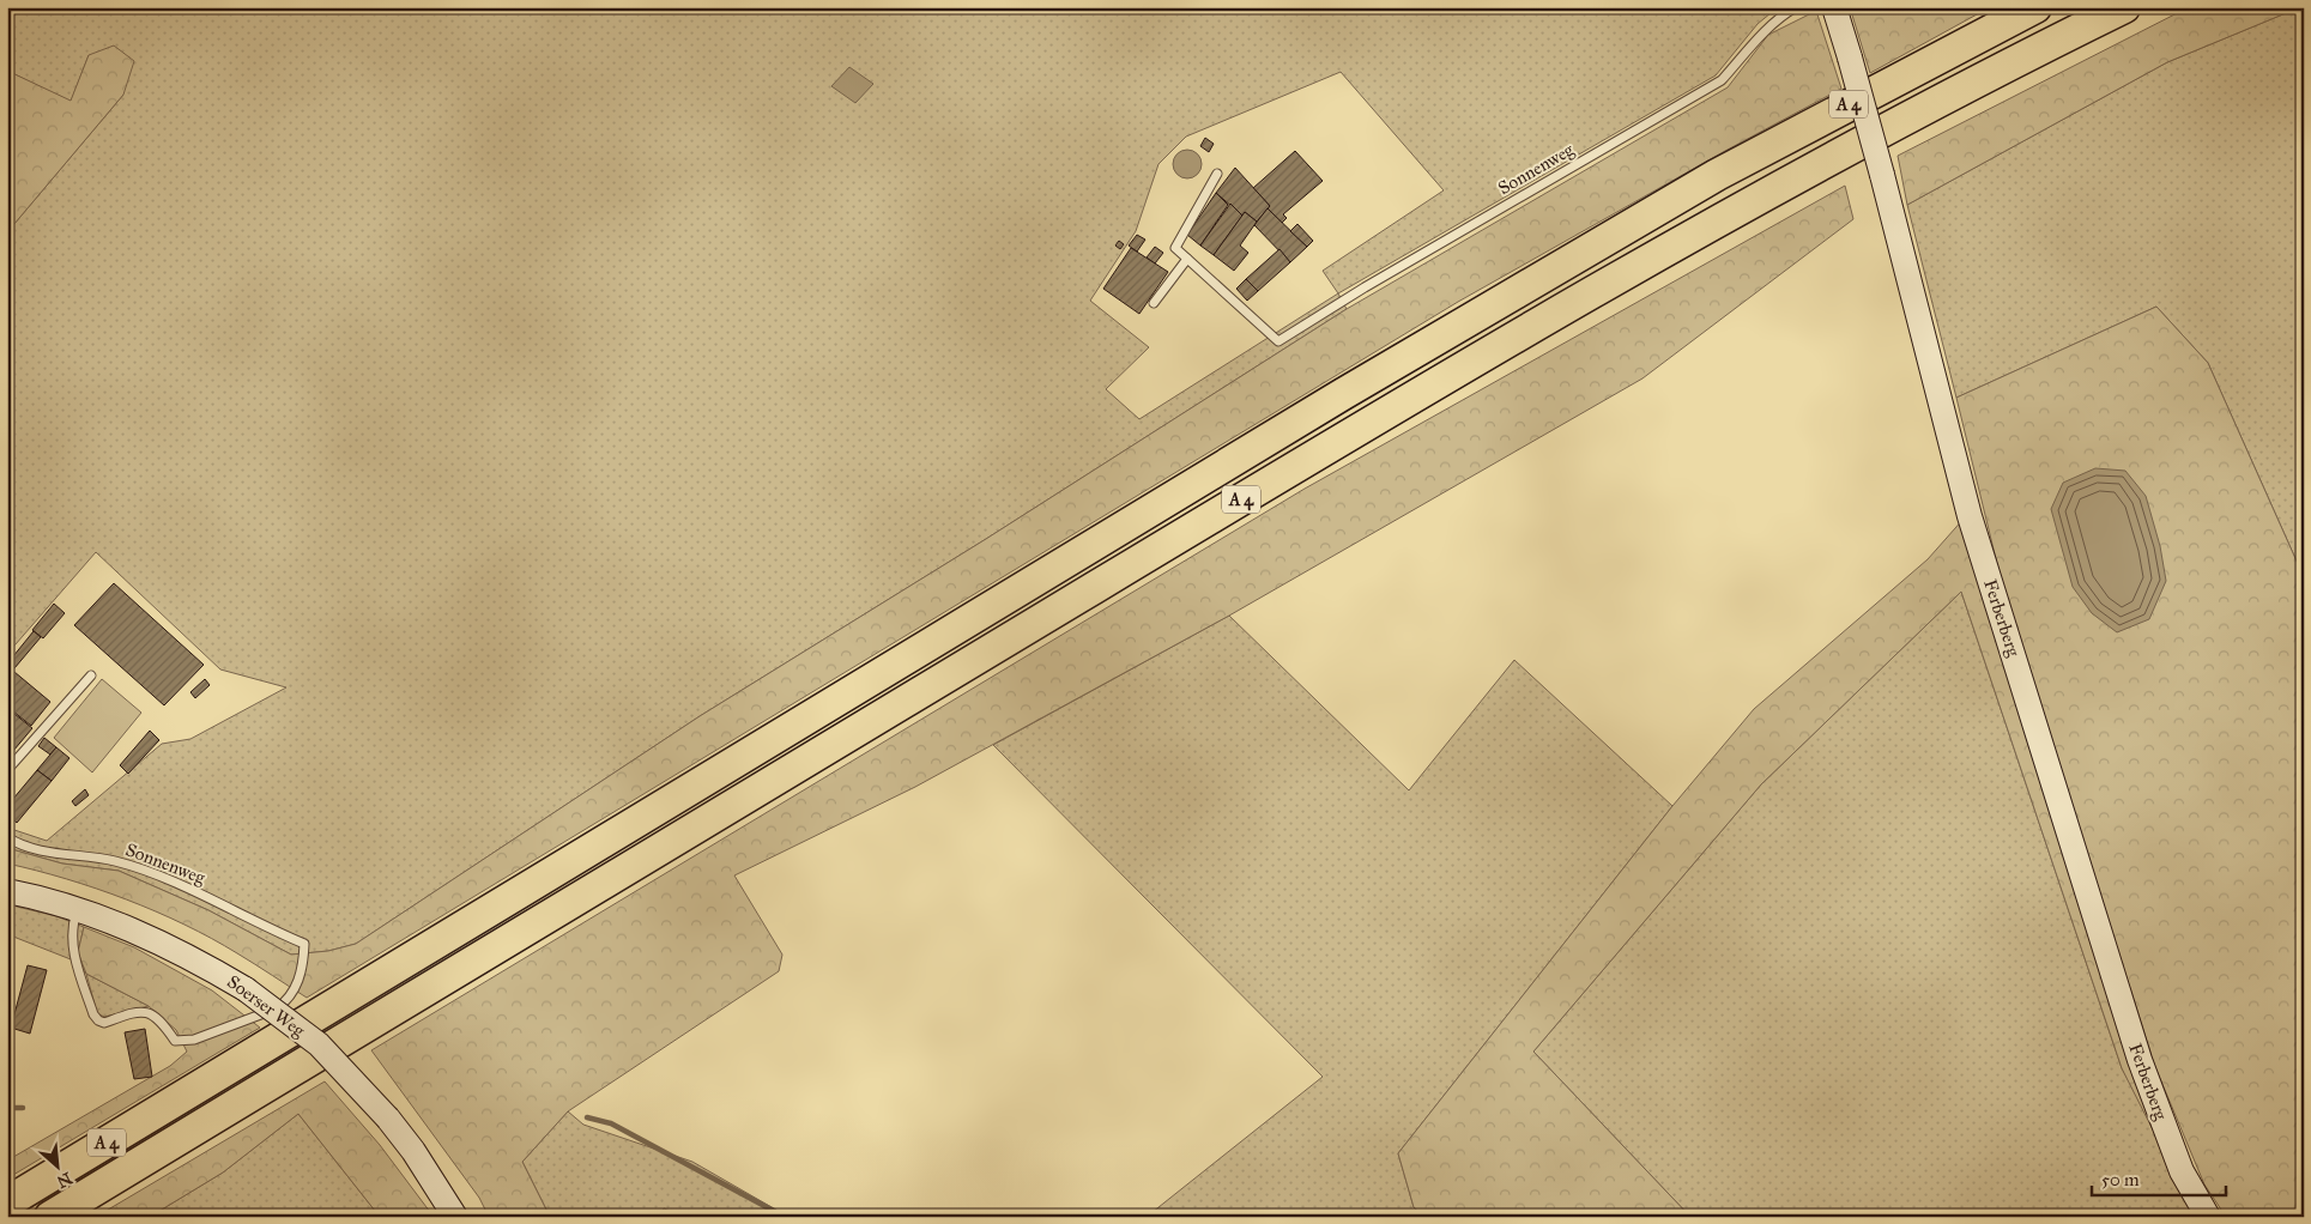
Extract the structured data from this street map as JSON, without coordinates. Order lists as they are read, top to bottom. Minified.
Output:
{"streets":{"highway":["A 4"],"street":["Ferberberg","Soerser Weg"],"lane":["Sonnenweg"]},"crossings":[["Sonnenweg","Soerser Weg"]],"scale_bar":"50 m","north":"bottom right"}
